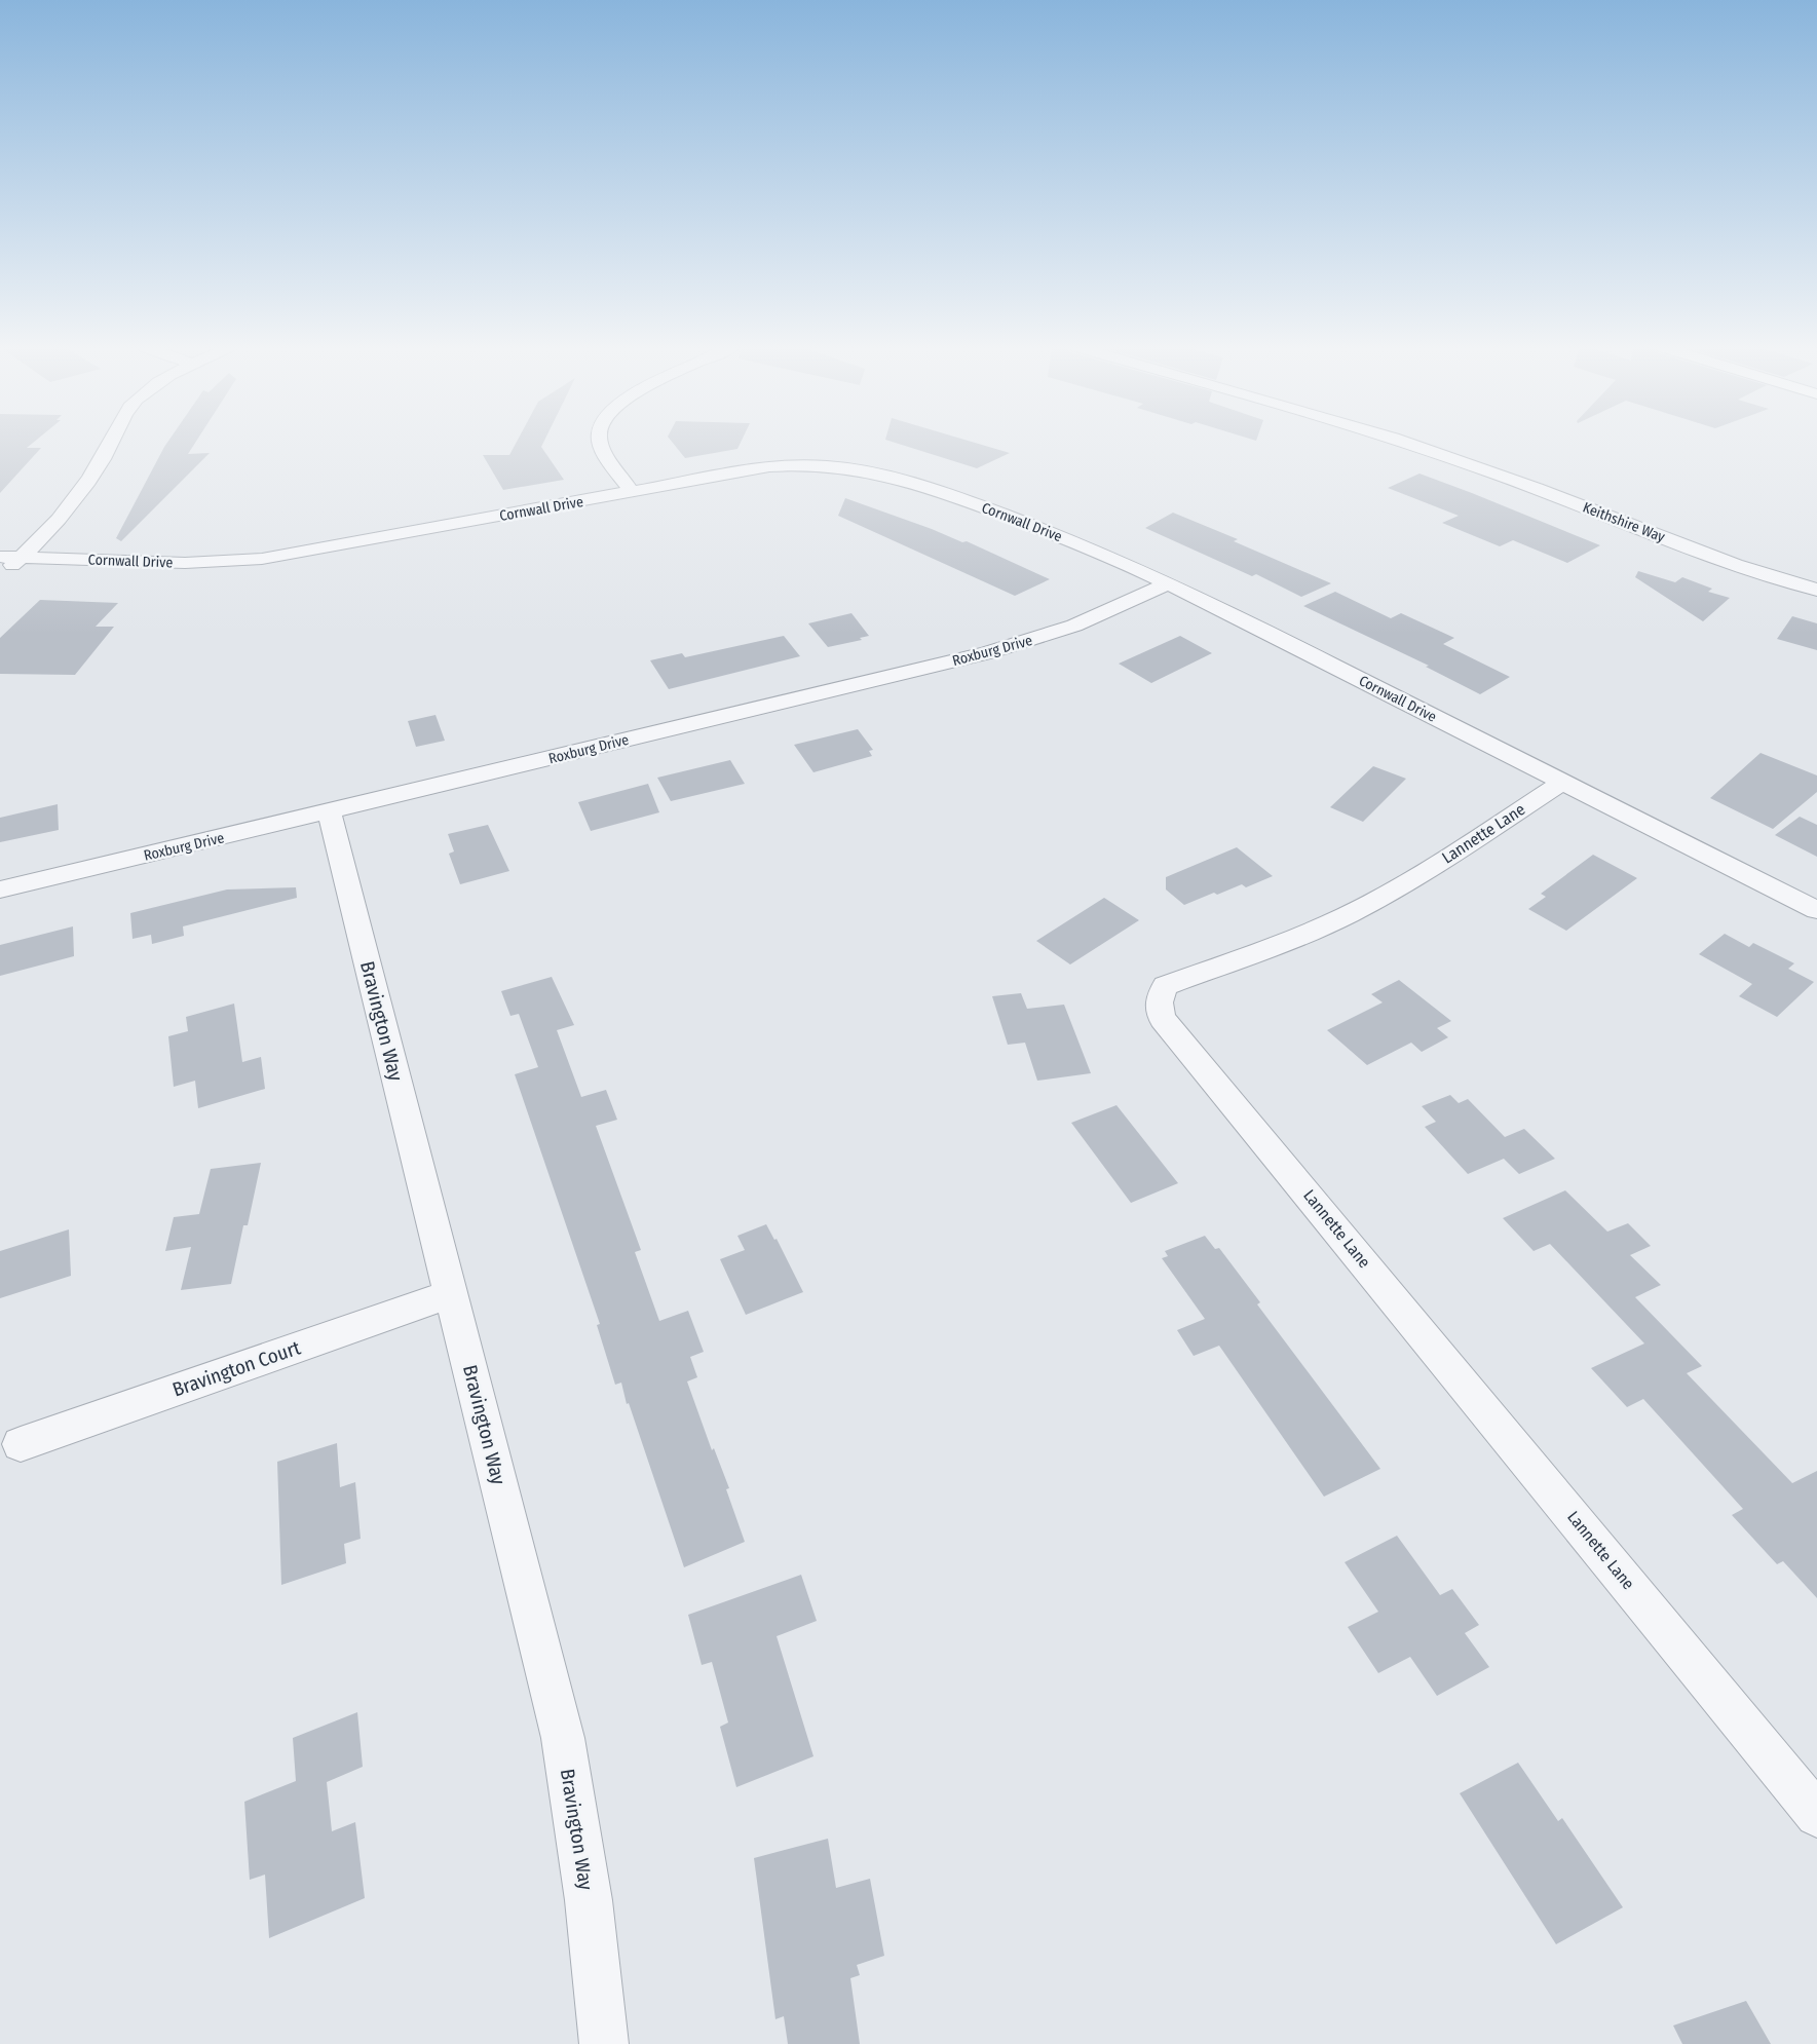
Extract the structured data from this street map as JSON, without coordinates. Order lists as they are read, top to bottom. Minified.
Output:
{"streets":{"street":["Cornwall Drive","Keithshire Way","Roxburg Drive","Lannette Lane","Bravington Way","Bravington Court"]},"crossings":[["Cornwall Drive","Roxburg Drive"],["Cornwall Drive","Lannette Lane"],["Roxburg Drive","Bravington Way"],["Bravington Way","Bravington Court"]]}
